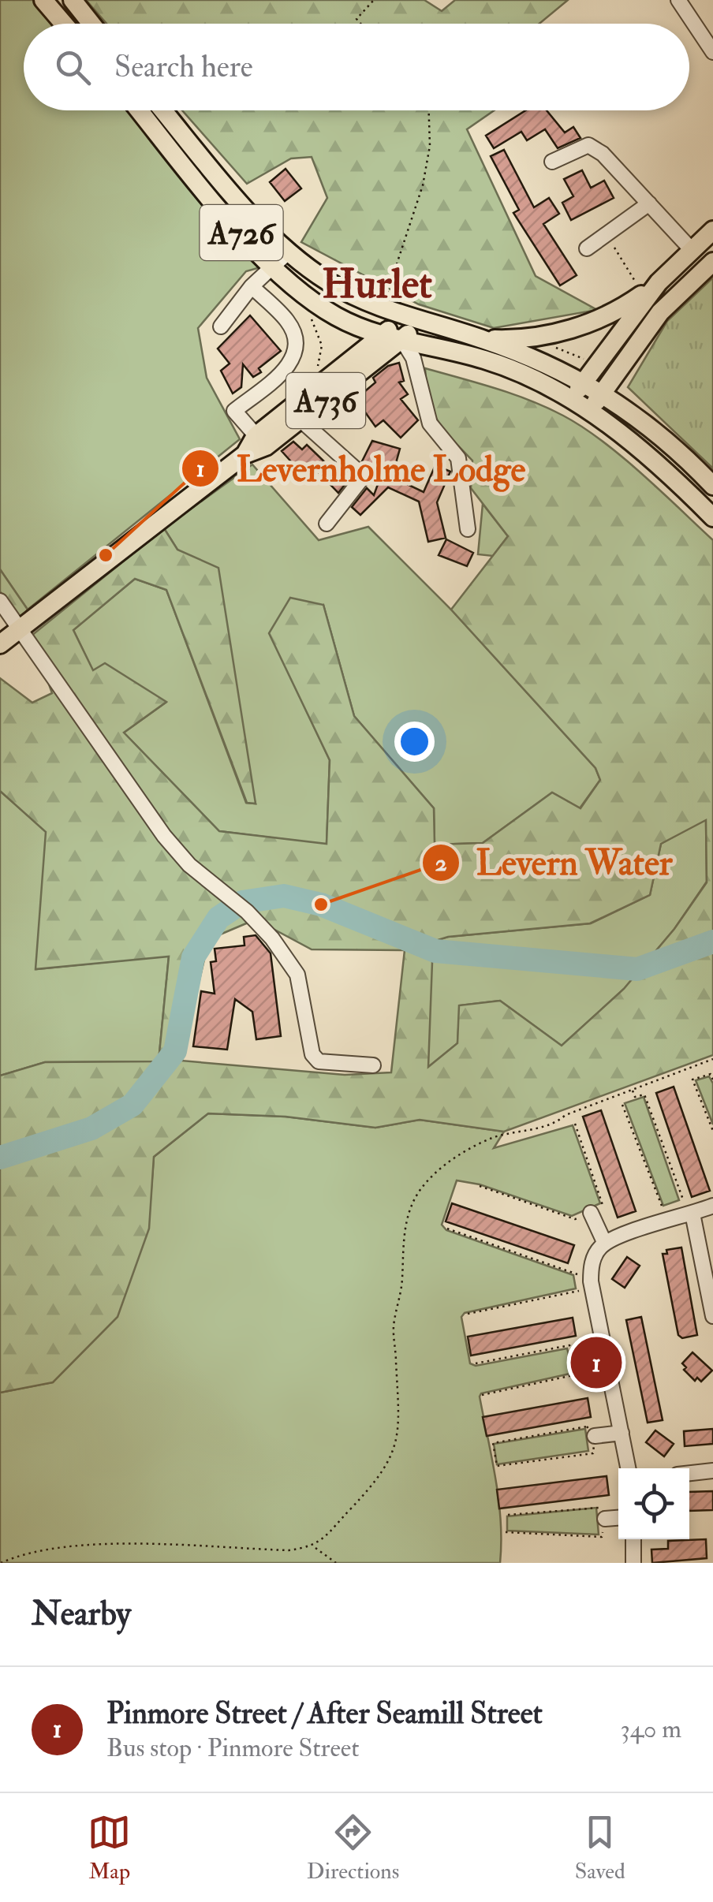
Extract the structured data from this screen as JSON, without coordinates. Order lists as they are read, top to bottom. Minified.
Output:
{"streets":{"main road":["A726","A736"]},"crossings":[["A726","A736"]],"districts":["Hurlet"],"places":["Levernholme Lodge","Levern Water"],"page":{"search":"Search here","pins":"1","heading":"Nearby","list":[{"mark":"1","name":"Pinmore Street / After Seamill Street","note":"Bus stop · Pinmore Street","value":"340 m"}],"nav":["Map","Directions","Saved"]}}
